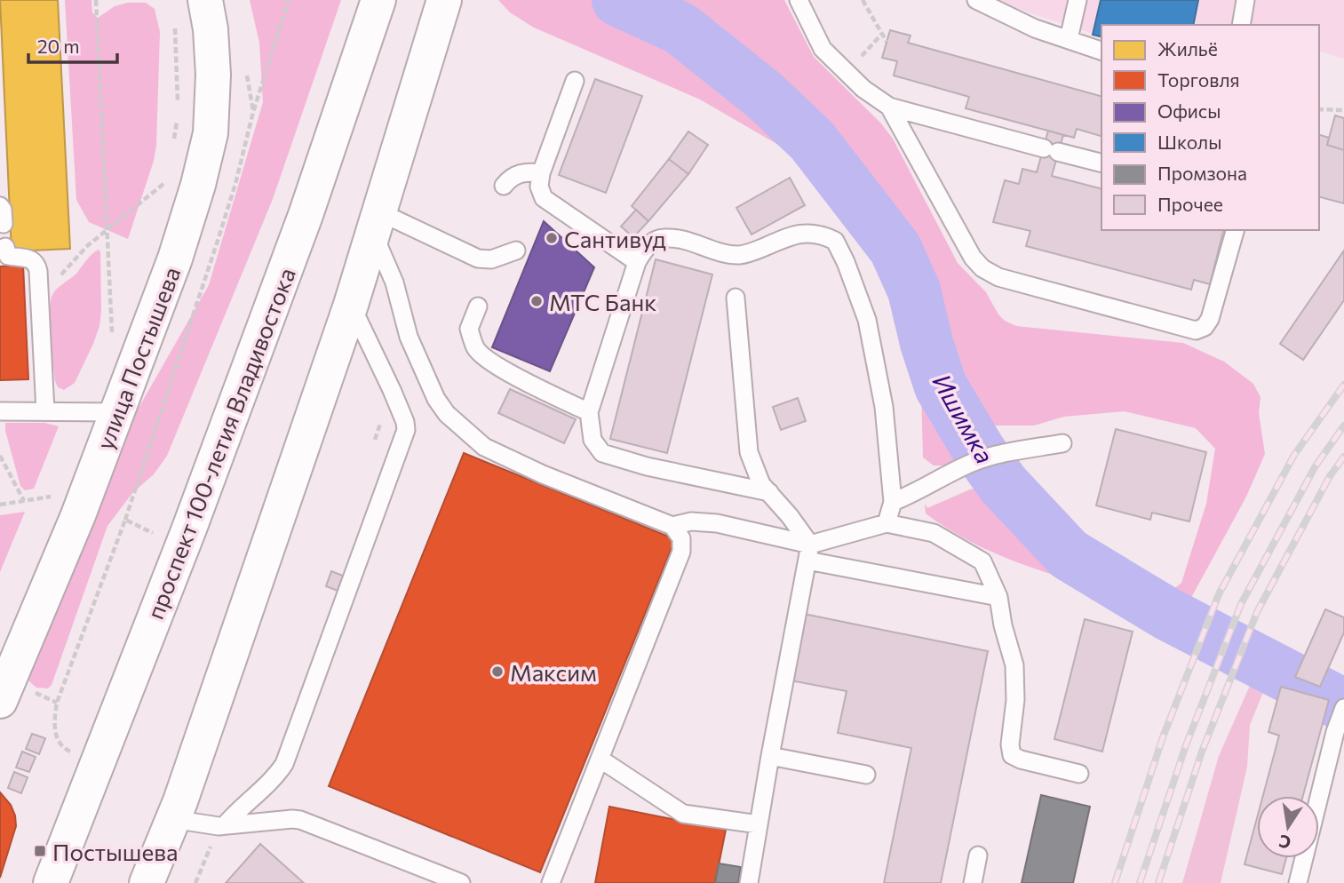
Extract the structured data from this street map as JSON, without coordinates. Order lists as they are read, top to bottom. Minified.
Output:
{"streets":{"main road":["улица Постышева","проспект 100-летия Владивостока"]},"water":["Ишимка"],"places":{"other":["Сантивуд","МТС Банк","Максим"],"transit":["Постышева"]},"legend":["Жильё","Торговля","Офисы","Школы","Промзона","Прочее"],"scale_bar":"20 m","north":"bottom"}
